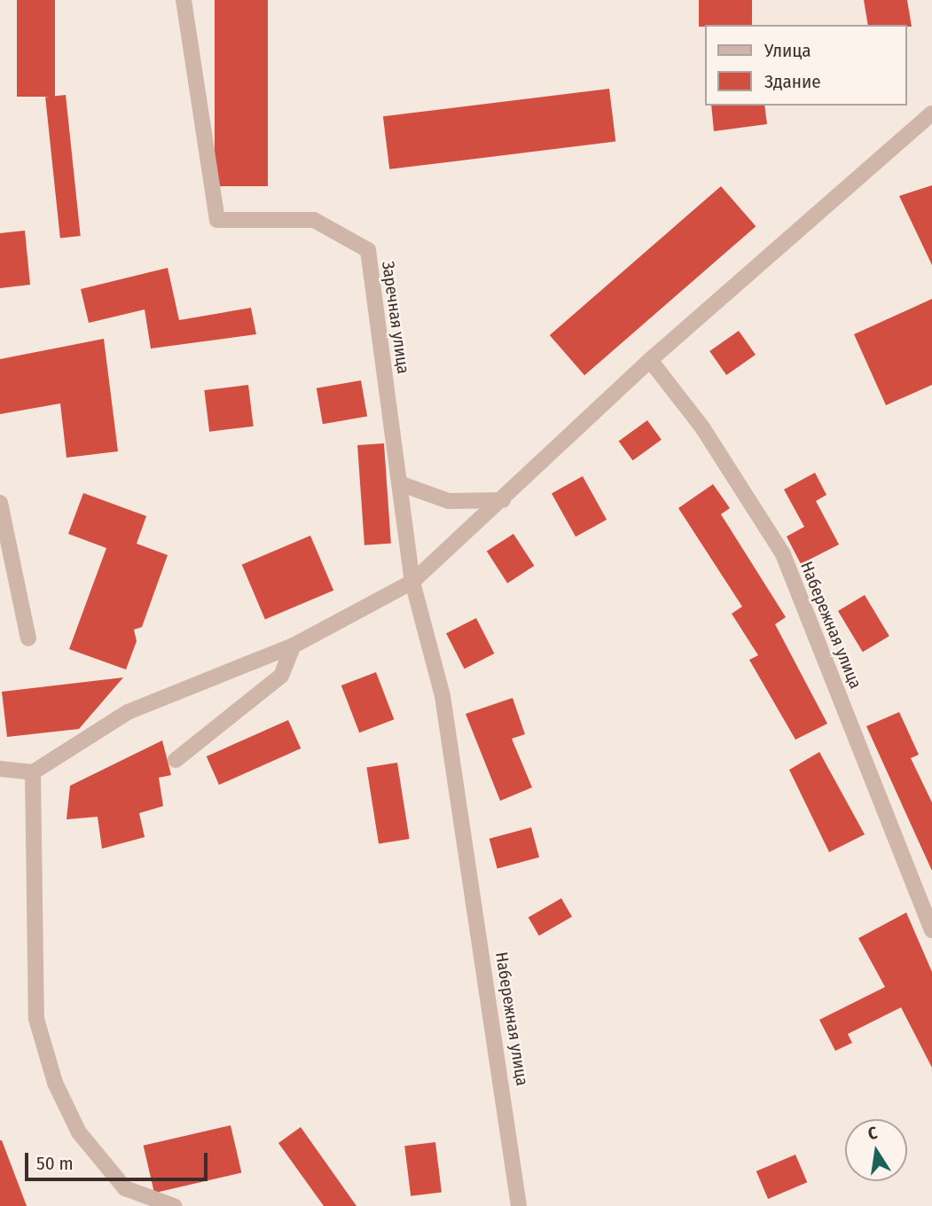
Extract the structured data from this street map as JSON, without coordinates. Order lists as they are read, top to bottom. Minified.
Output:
{"streets":{"street":["Заречная улица","Набережная улица"]},"crossings":[["Заречная улица","Набережная улица"]],"legend":["Улица","Здание"],"scale_bar":"50 m","north":"top"}
